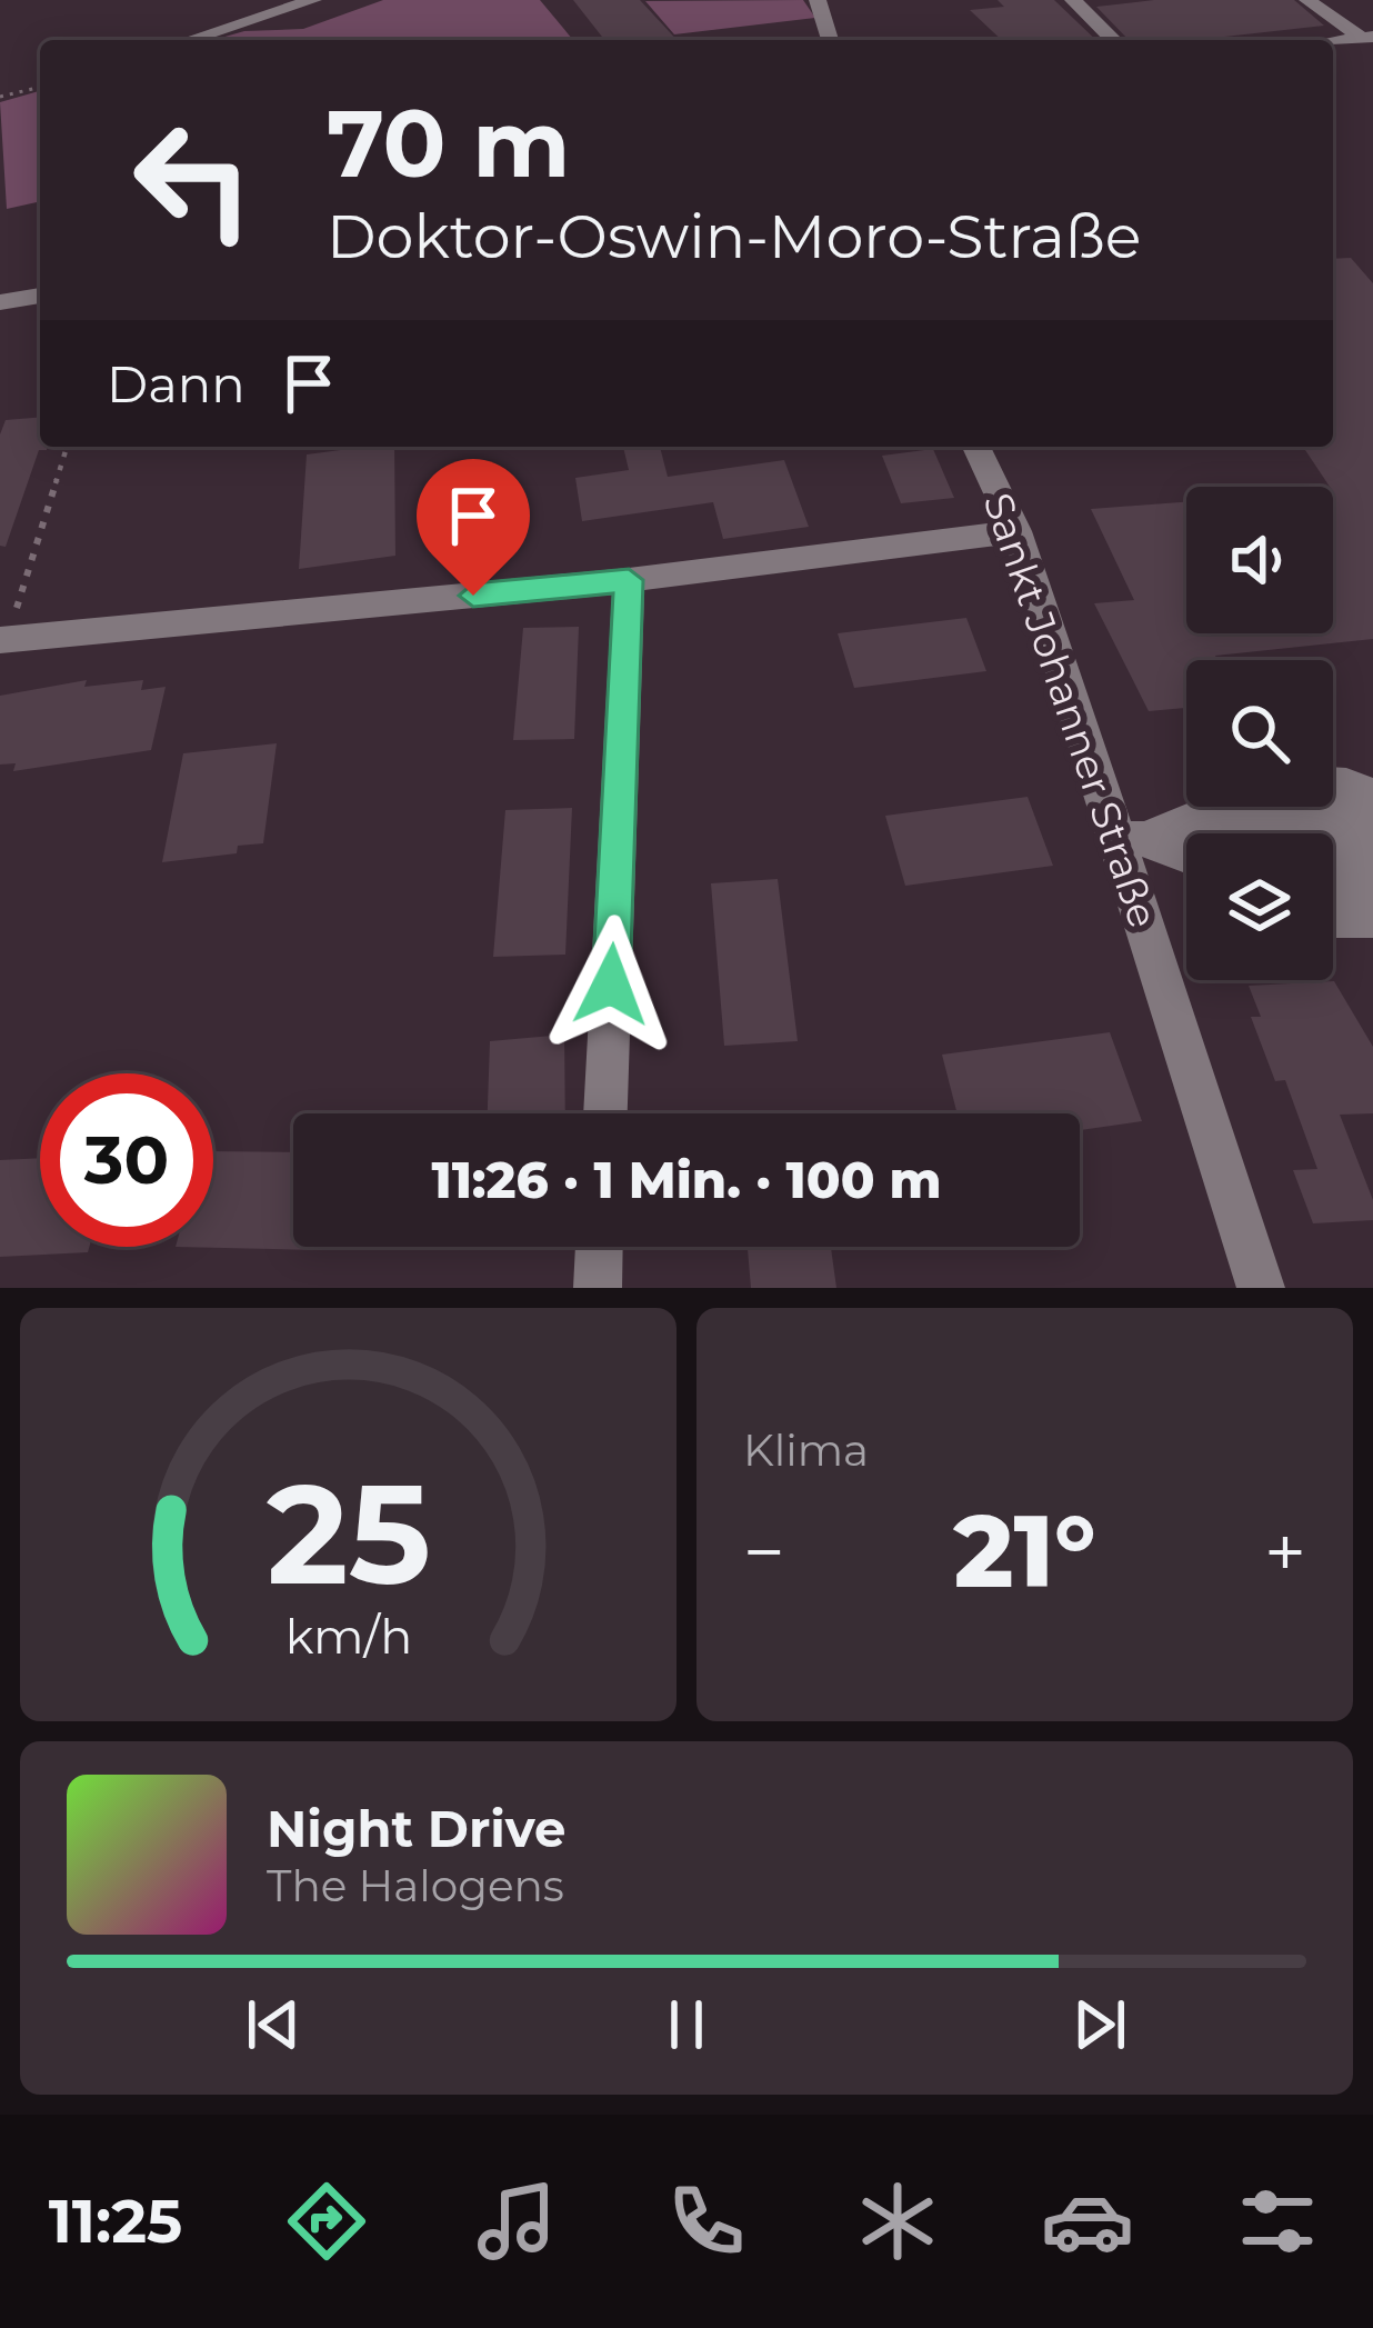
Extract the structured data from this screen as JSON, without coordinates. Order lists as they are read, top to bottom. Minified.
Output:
{"streets":{"street":["Sankt Johanner Straße"]},"page":{"turn":["70 m","Doktor-Oswin-Moro-Straße"],"then":"Dann","limit":"30","trip":"11:26 · 1 Min. · 100 m","tile":"Klima","heat":["−","21°","+"],"song":["Night Drive","The Halogens"],"tabs":"11:25","gauge":["25","km/h"]}}
